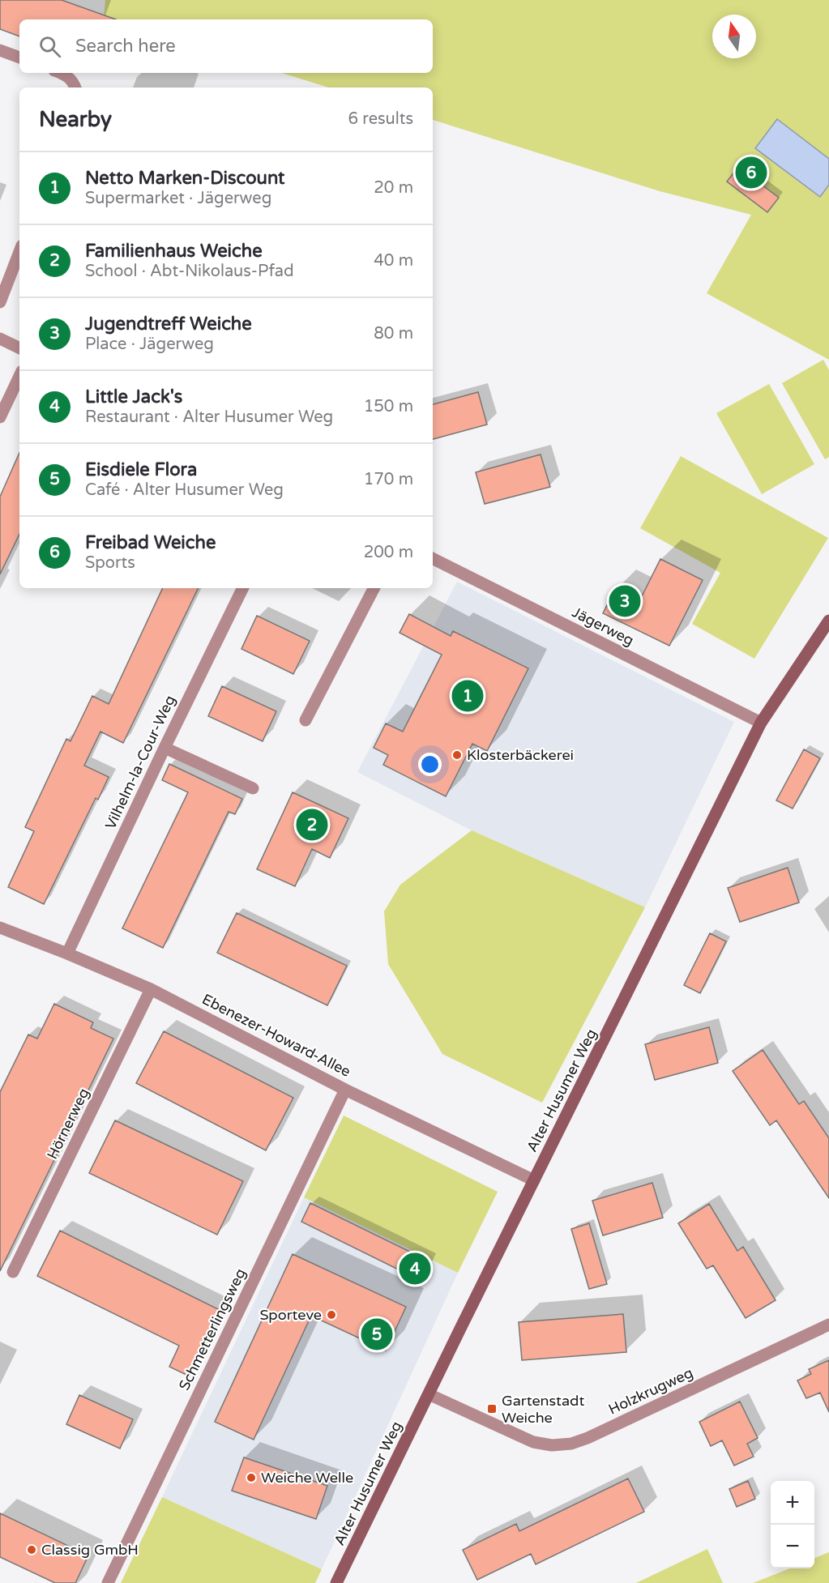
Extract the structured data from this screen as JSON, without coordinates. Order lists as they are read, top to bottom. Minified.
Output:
{"streets":{"street":["Jägerweg","Vilhelm-la-Cour-Weg","Ebenezer-Howard-Allee","Alter Husumer Weg","Hörnerweg","Schmetterlingsweg","Holzkrugweg"]},"crossings":[["Jägerweg","Alter Husumer Weg"],["Vilhelm-la-Cour-Weg","Ebenezer-Howard-Allee"],["Ebenezer-Howard-Allee","Alter Husumer Weg"],["Ebenezer-Howard-Allee","Hörnerweg"],["Ebenezer-Howard-Allee","Schmetterlingsweg"],["Alter Husumer Weg","Holzkrugweg"]],"places":{"other":["Klosterbäckerei","Sporteve","Weiche Welle","Classig GmbH"],"transit":["Gartenstadt Weiche"]},"north":"top","page":{"search":"Search here","heading":["Nearby","6 results"],"list":[{"mark":"1","name":"Netto Marken-Discount","note":"Supermarket · Jägerweg","value":"20 m"},{"mark":"2","name":"Familienhaus Weiche","note":"School · Abt-Nikolaus-Pfad","value":"40 m"},{"mark":"3","name":"Jugendtreff Weiche","note":"Place · Jägerweg","value":"80 m"},{"mark":"4","name":"Little Jack's","note":"Restaurant · Alter Husumer Weg","value":"150 m"},{"mark":"5","name":"Eisdiele Flora","note":"Café · Alter Husumer Weg","value":"170 m"},{"mark":"6","name":"Freibad Weiche","note":"Sports","value":"200 m"}],"pins":["6","3","1","2","4","5"],"map_buttons":["+","−"]}}
